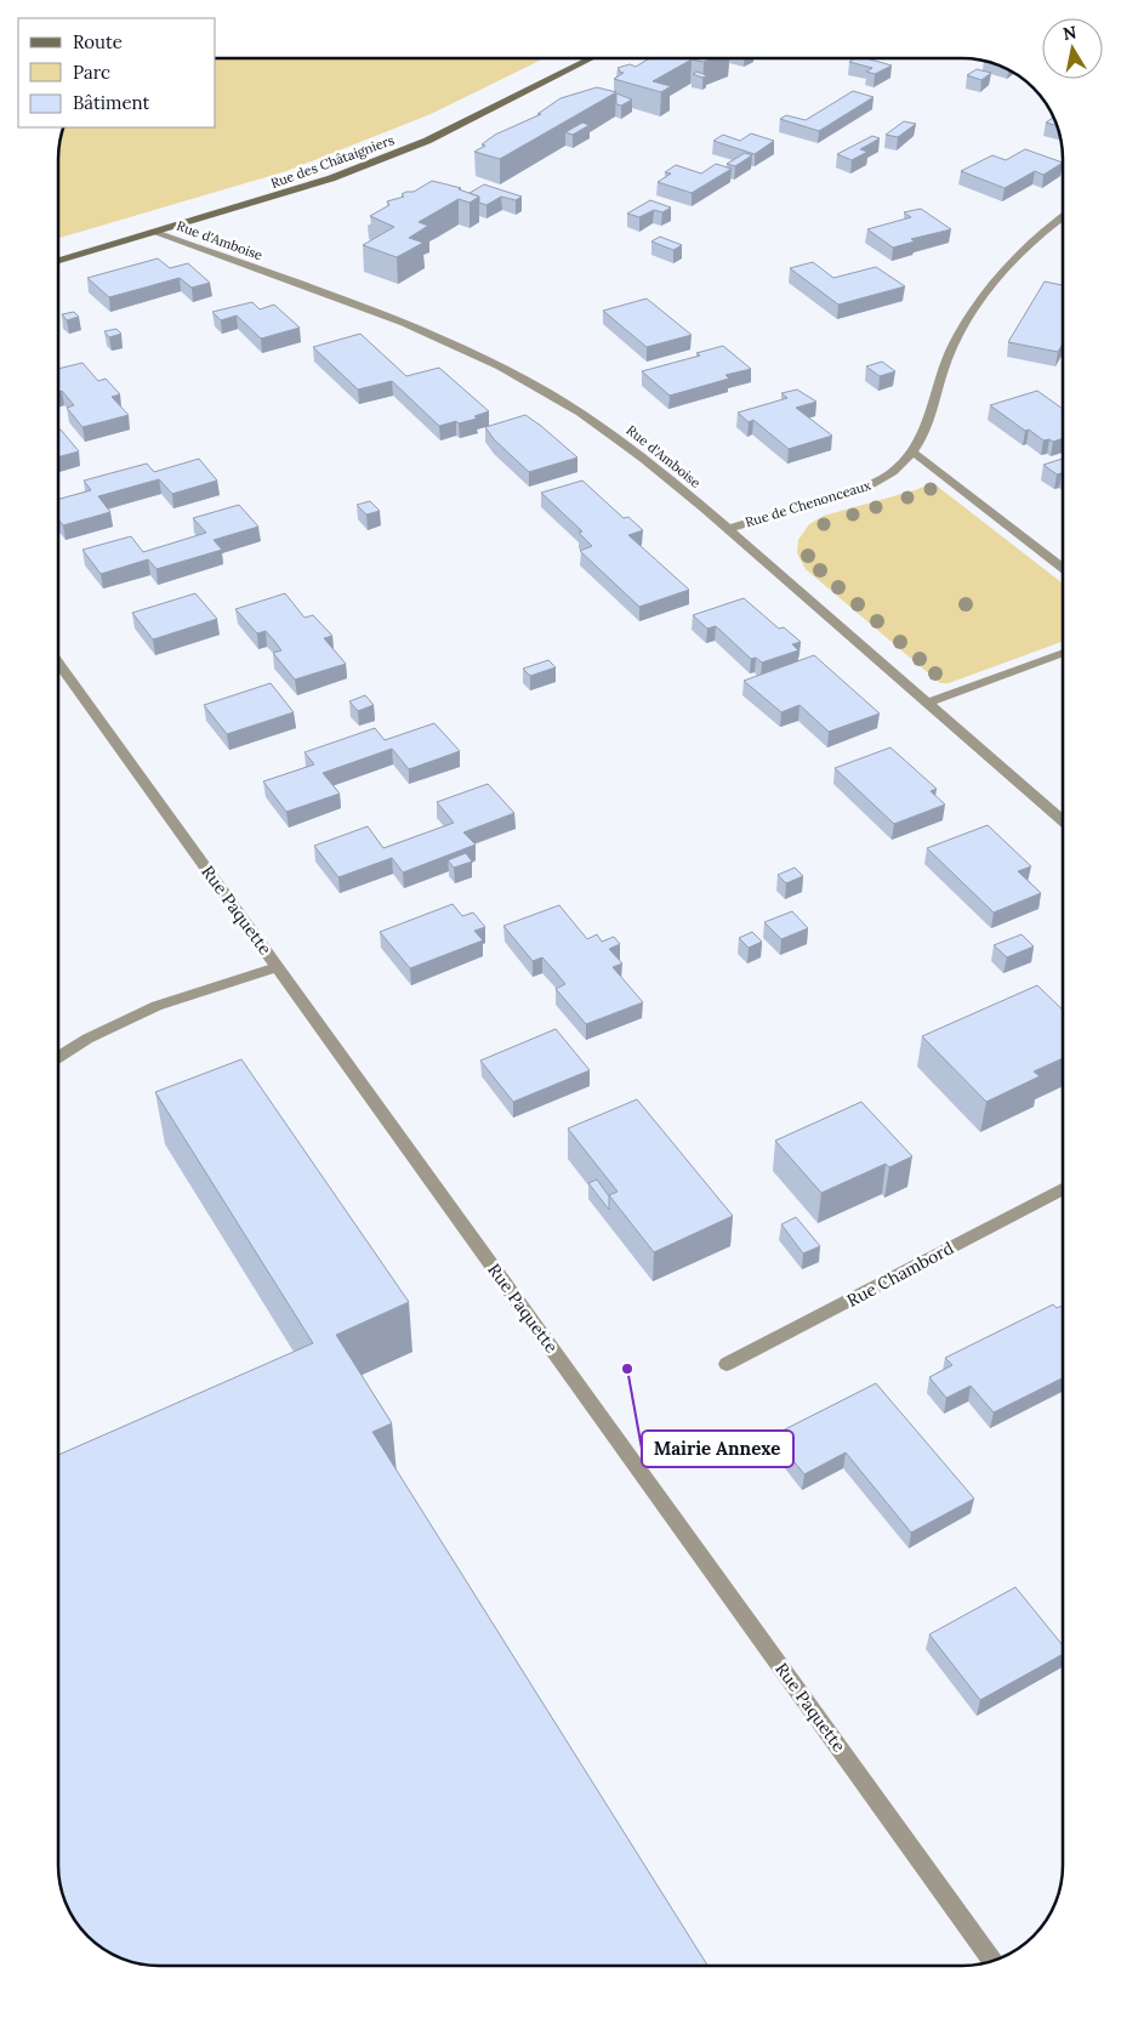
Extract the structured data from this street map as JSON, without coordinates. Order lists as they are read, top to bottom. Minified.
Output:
{"streets":{"street":["Rue des Châtaigniers","Rue d'Amboise","Rue de Chenonceaux","Rue Paquette","Rue Chambord"]},"crossings":[["Rue des Châtaigniers","Rue d'Amboise"],["Rue d'Amboise","Rue de Chenonceaux"]],"places":["Mairie Annexe"],"legend":["Route","Parc","Bâtiment"],"north":"top"}
